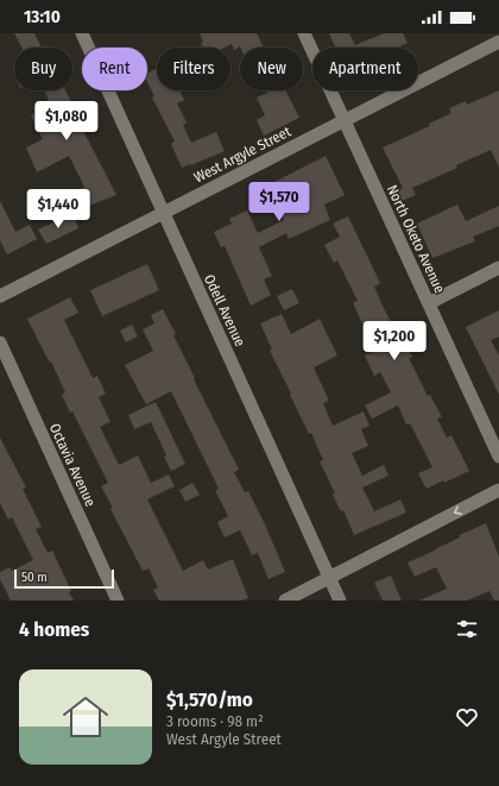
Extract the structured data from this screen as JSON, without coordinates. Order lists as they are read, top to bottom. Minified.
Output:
{"streets":{"street":["West Argyle Street","North Oketo Avenue","Odell Avenue","Octavia Avenue"]},"crossings":[["West Argyle Street","North Oketo Avenue"],["West Argyle Street","Odell Avenue"]],"scale_bar":"50 m","page":{"status":"13:10","chip":["Buy","Rent","Filters","New","Apartment"],"price":["$1,080","$1,570","$1,440","$1,200"],"scale":"50 m","heading":"4 homes","list":[{"name":"$1,570/mo","note":"3 rooms · 98 m² · West Argyle Street"}]}}
